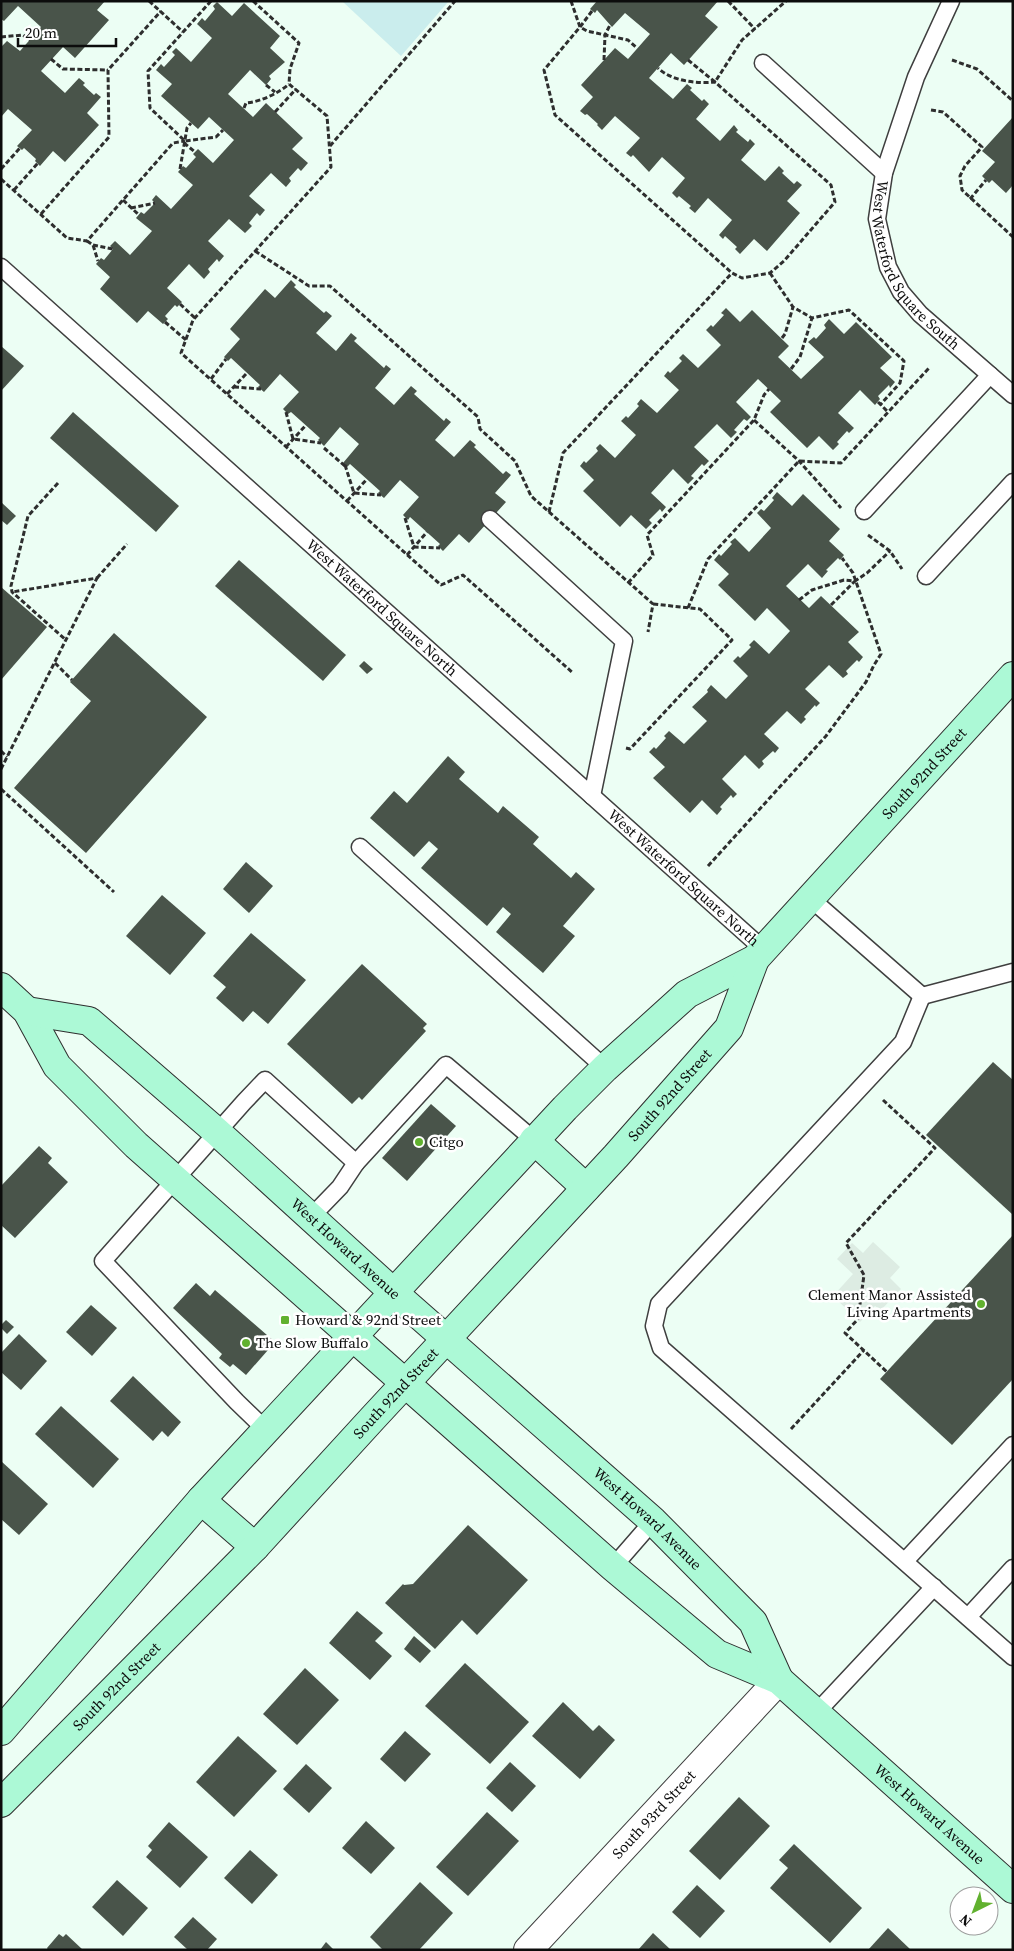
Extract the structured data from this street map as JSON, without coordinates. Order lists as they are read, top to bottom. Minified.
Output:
{"streets":{"main road":["South 92nd Street","West Howard Avenue"],"street":["South 93rd Street"],"lane":["West Waterford Square South","West Waterford Square North"]},"crossings":[["West Waterford Square North","South 92nd Street"],["South 92nd Street","West Howard Avenue"],["West Howard Avenue","South 93rd Street"]],"places":{"other":["Citgo","Clement Manor Assisted Living Apartments","The Slow Buffalo"],"transit":["Howard & 92nd Street"]},"scale_bar":"20 m","north":"bottom left"}
